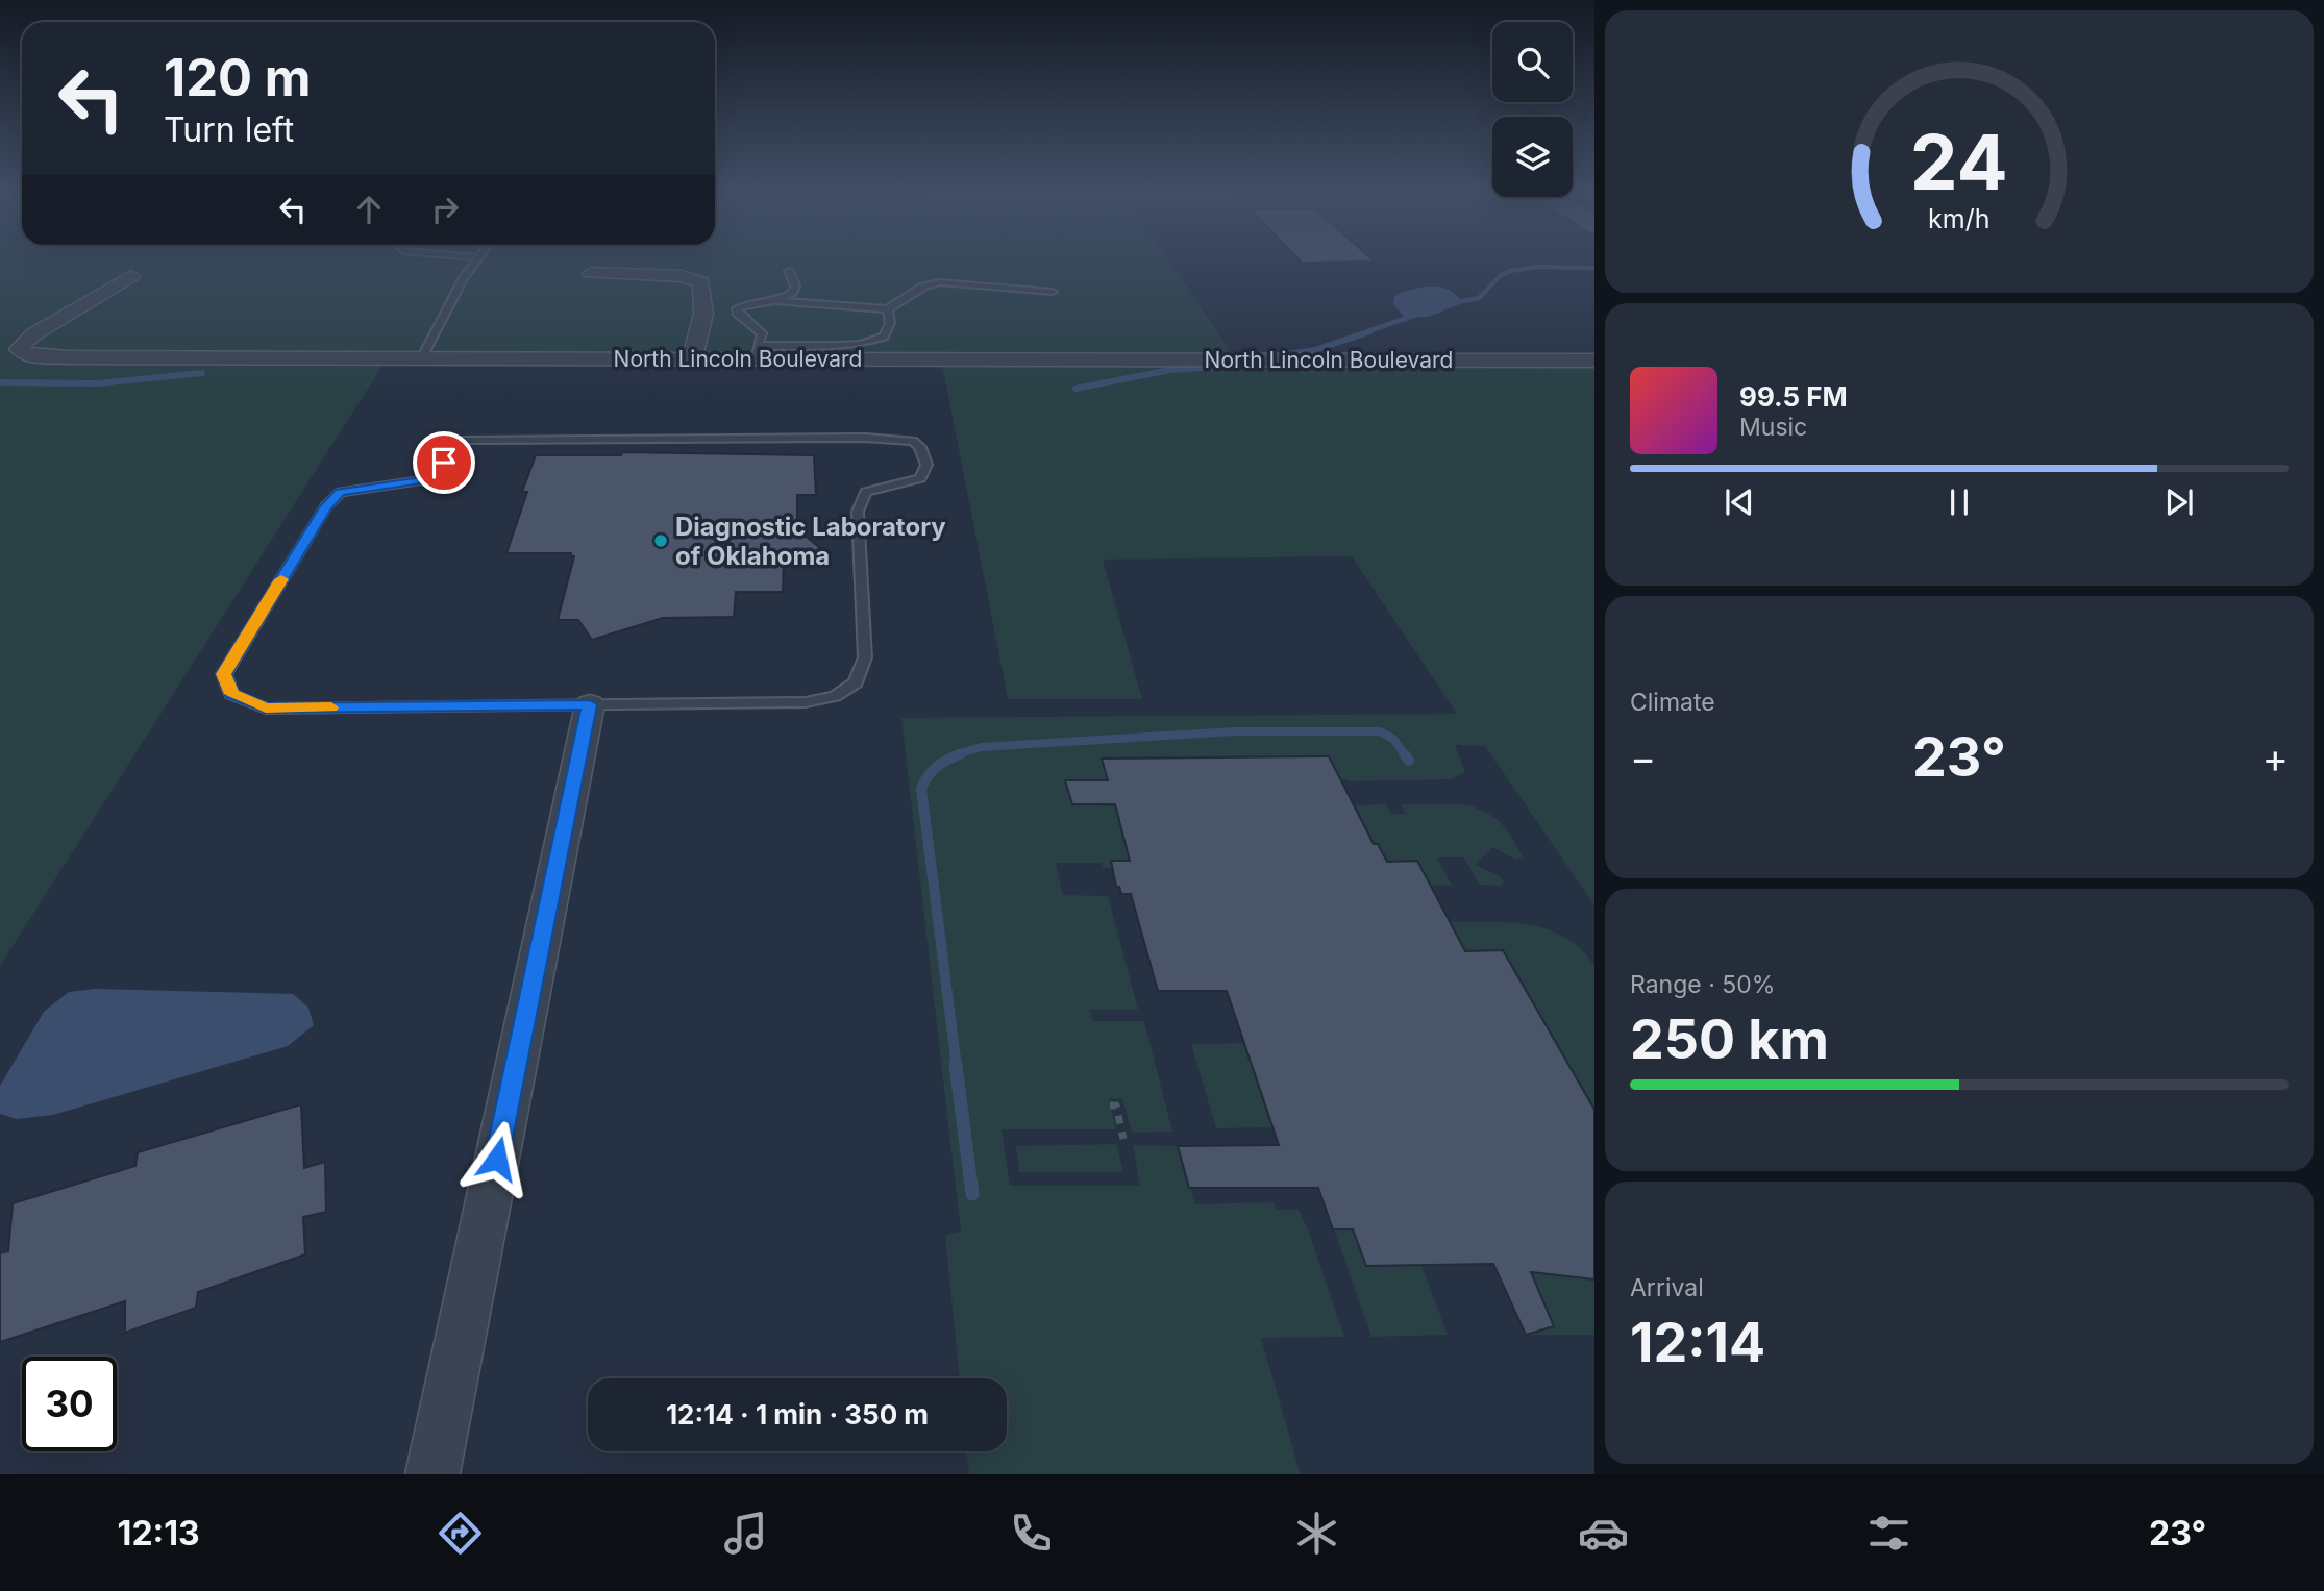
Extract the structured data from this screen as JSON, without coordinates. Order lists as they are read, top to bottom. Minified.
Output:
{"streets":{"street":["North Lincoln Boulevard"]},"places":["Diagnostic Laboratory of Oklahoma"],"page":{"turn":["120 m","Turn left"],"song":["99.5 FM","Music"],"tile":["Climate",["Range · 50%","250 km"],["Arrival","12:14"]],"heat":["−","23°","+"],"limit":"30","trip":"12:14 · 1 min · 350 m","tabs":["12:13","23°"],"gauge":["24","km/h"]}}
